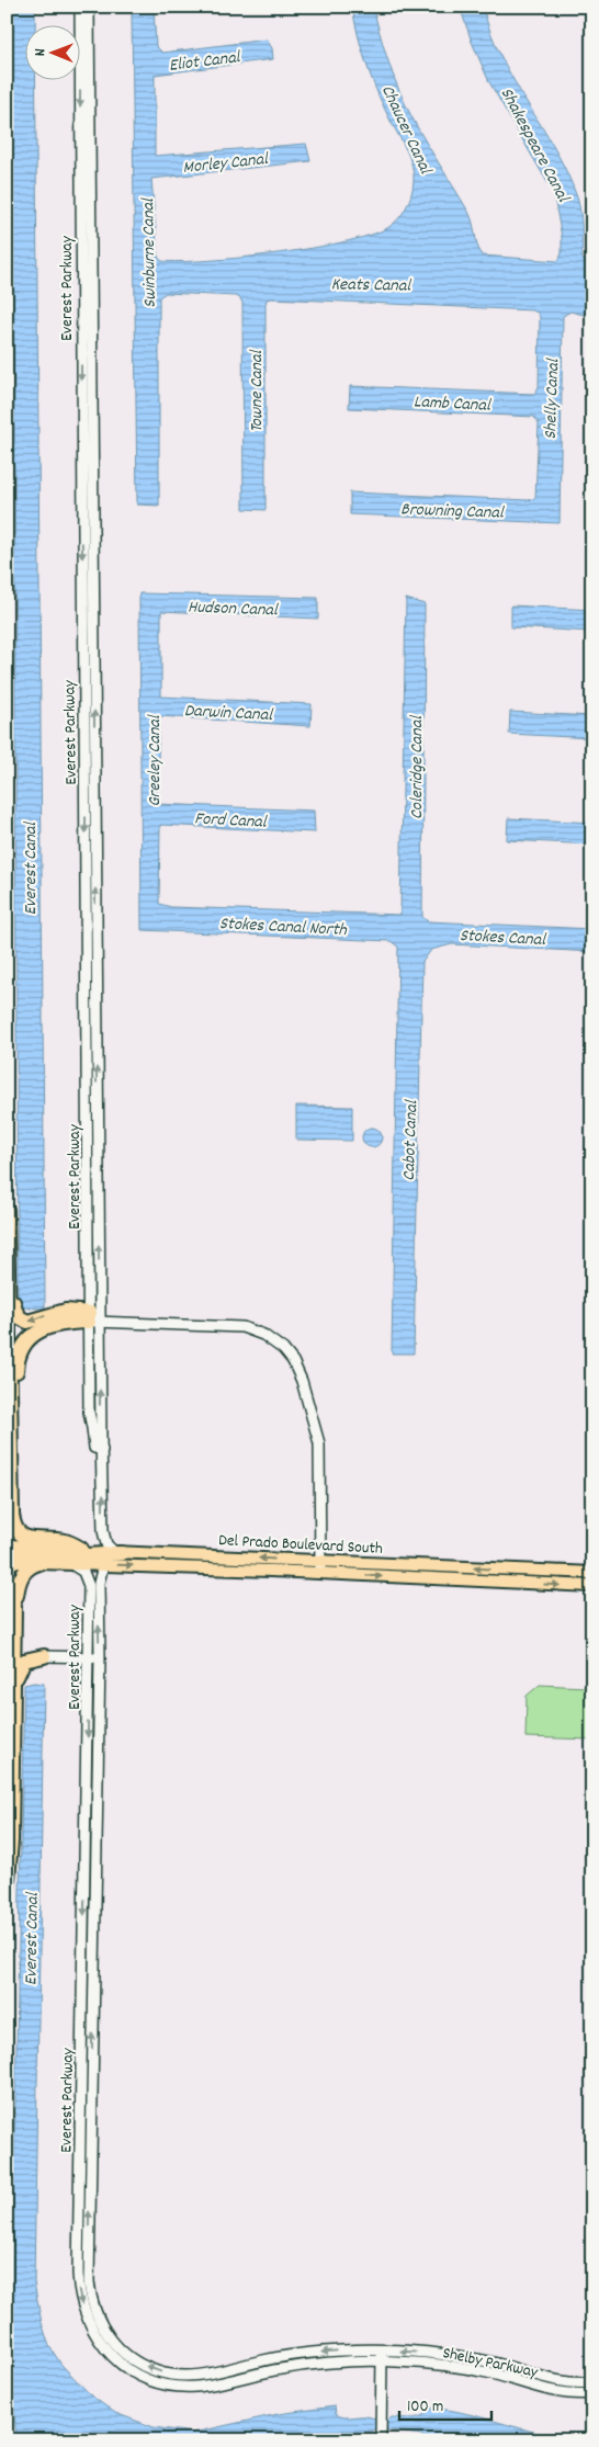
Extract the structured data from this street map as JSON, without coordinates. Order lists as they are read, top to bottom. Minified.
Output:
{"streets":{"main road":["Del Prado Boulevard South"],"street":["Everest Parkway","Shelby Parkway"]},"crossings":[["Everest Parkway","Del Prado Boulevard South"],["Everest Parkway","Shelby Parkway"]],"water":["Eliot Canal","Chaucer Canal","Shakespeare Canal","Morley Canal","Swinburne Canal","Keats Canal","Towne Canal","Shelly Canal","Lamb Canal","Browning Canal","Hudson Canal","Darwin Canal","Greeley Canal","Coleridge Canal","Ford Canal","Everest Canal","Stokes Canal North","Stokes Canal","Cabot Canal"],"scale_bar":"100 m","north":"left"}
